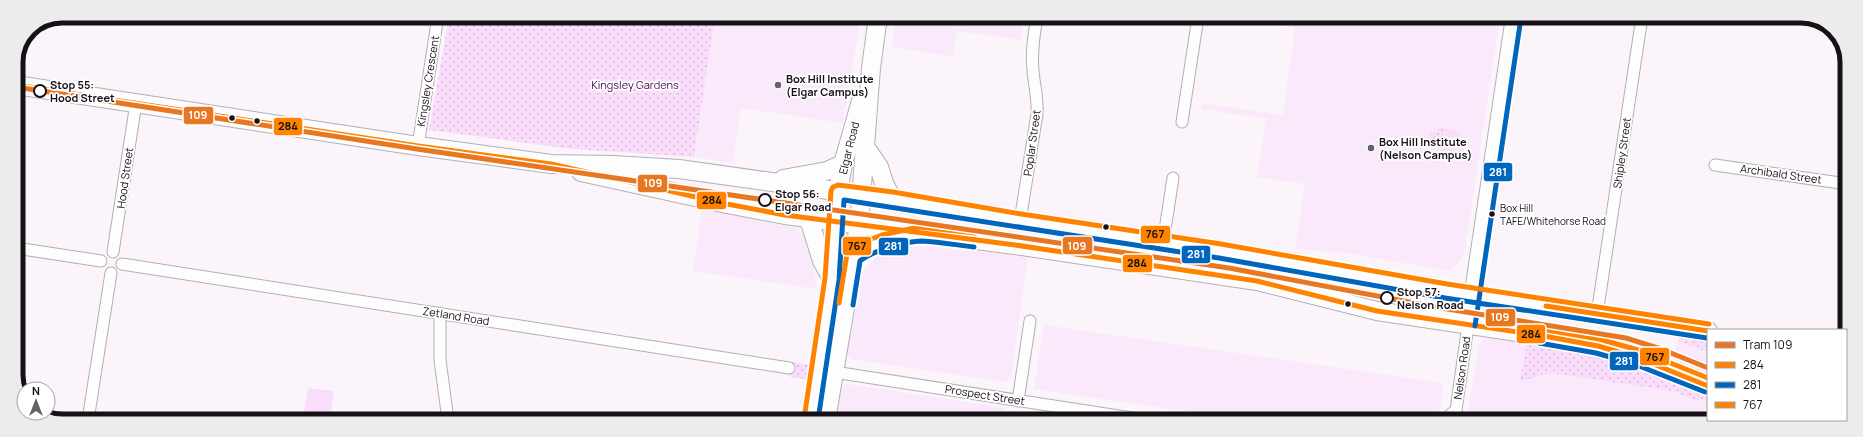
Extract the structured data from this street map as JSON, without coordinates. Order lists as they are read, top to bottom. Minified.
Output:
{"streets":{"main road":["Elgar Road"],"street":["Kingsley Crescent","Poplar Street","Shipley Street","Archibald Street","Hood Street","Zetland Road","Nelson Road","Prospect Street"]},"crossings":[["Elgar Road","Prospect Street"],["Hood Street","Zetland Road"]],"parks":["Kingsley Gardens"],"places":["Box Hill Institute (Elgar Campus)","Stop 55: Hood Street","Box Hill Institute (Nelson Campus)","Stop 56: Elgar Road","Box Hill TAFE/Whitehorse Road","Stop 57: Nelson Road"],"lines":["transit line 281","transit line 284","tram line 109","transit line 767"],"legend":["Tram 109","284","281","767"],"north":"top"}
